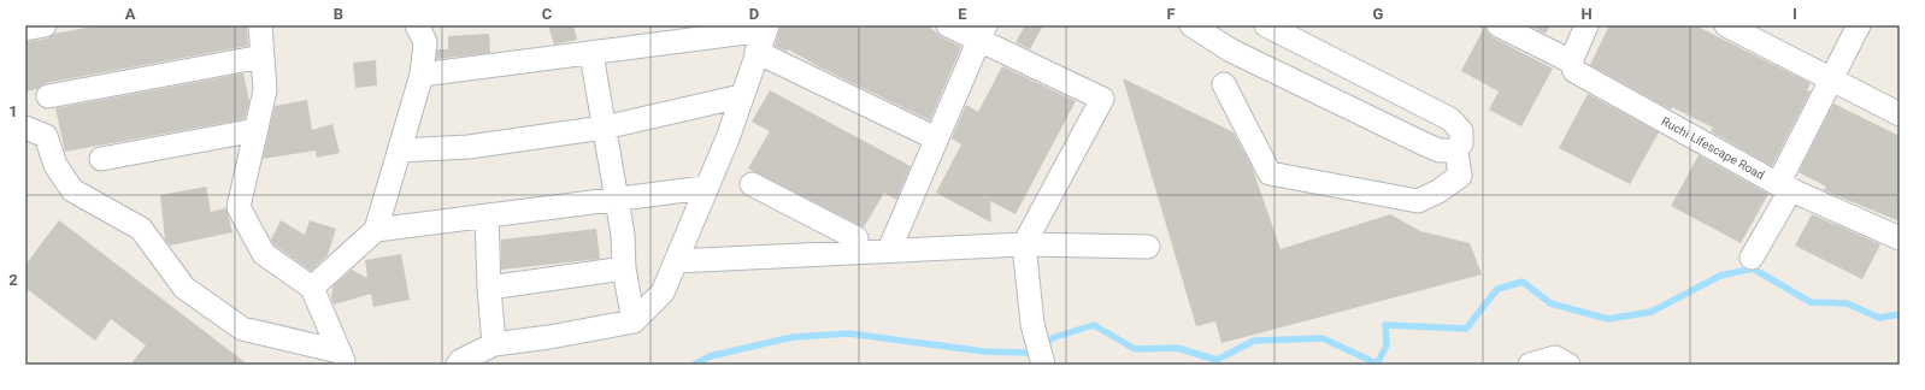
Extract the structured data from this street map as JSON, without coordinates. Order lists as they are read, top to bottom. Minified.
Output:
{"streets":{"street":["Ruchi Lifescape Road"]},"grid":{"columns":["A","B","C","D","E","F","G","H","I"],"rows":["1","2"]}}
